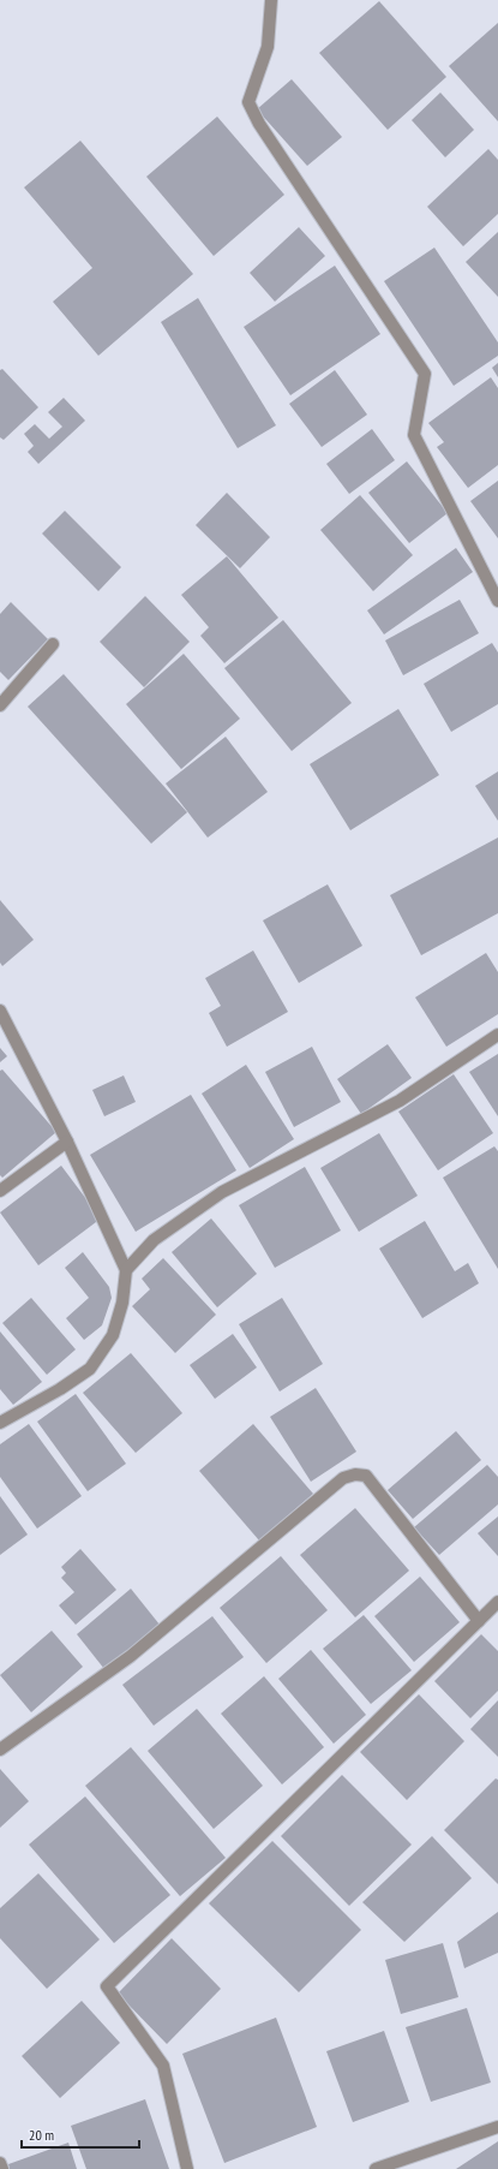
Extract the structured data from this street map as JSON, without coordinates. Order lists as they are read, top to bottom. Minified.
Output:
{"scale_bar":"20 m"}
